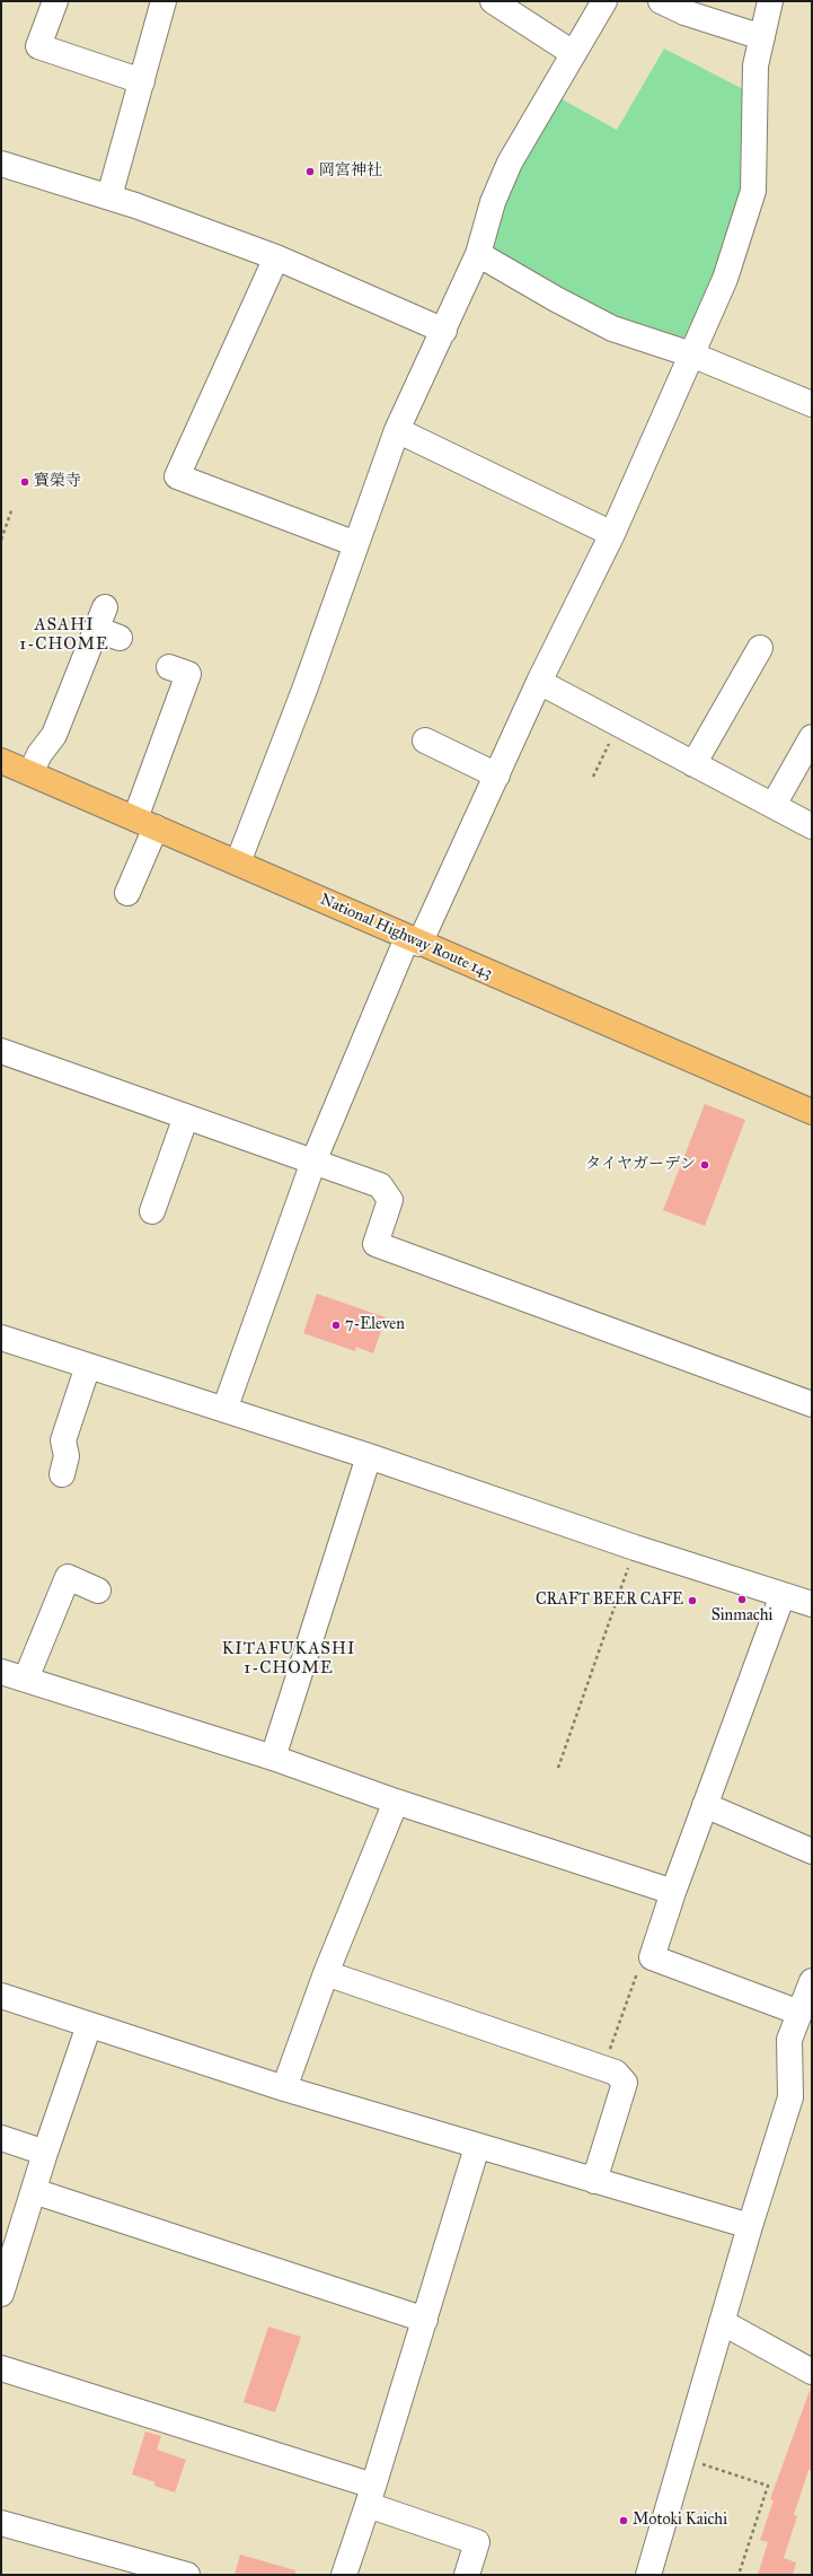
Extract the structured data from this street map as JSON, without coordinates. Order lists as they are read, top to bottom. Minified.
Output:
{"streets":{"highway":["National Highway Route 143"]},"districts":["ASAHI 1-CHOME","KITAFUKASHI 1-CHOME"],"places":["岡宮神社","寳榮寺","タイヤガーデン","7-Eleven","Sinmachi","CRAFT BEER CAFE","Motoki Kaichi"]}
